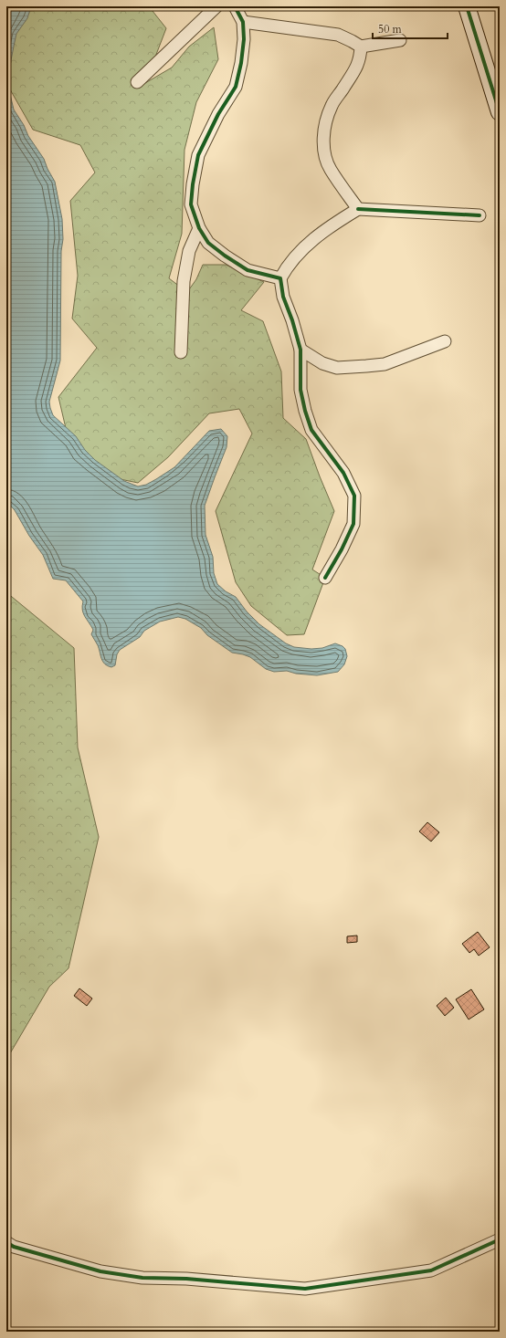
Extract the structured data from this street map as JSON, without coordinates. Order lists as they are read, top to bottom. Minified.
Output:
{"scale_bar":"50 m"}
